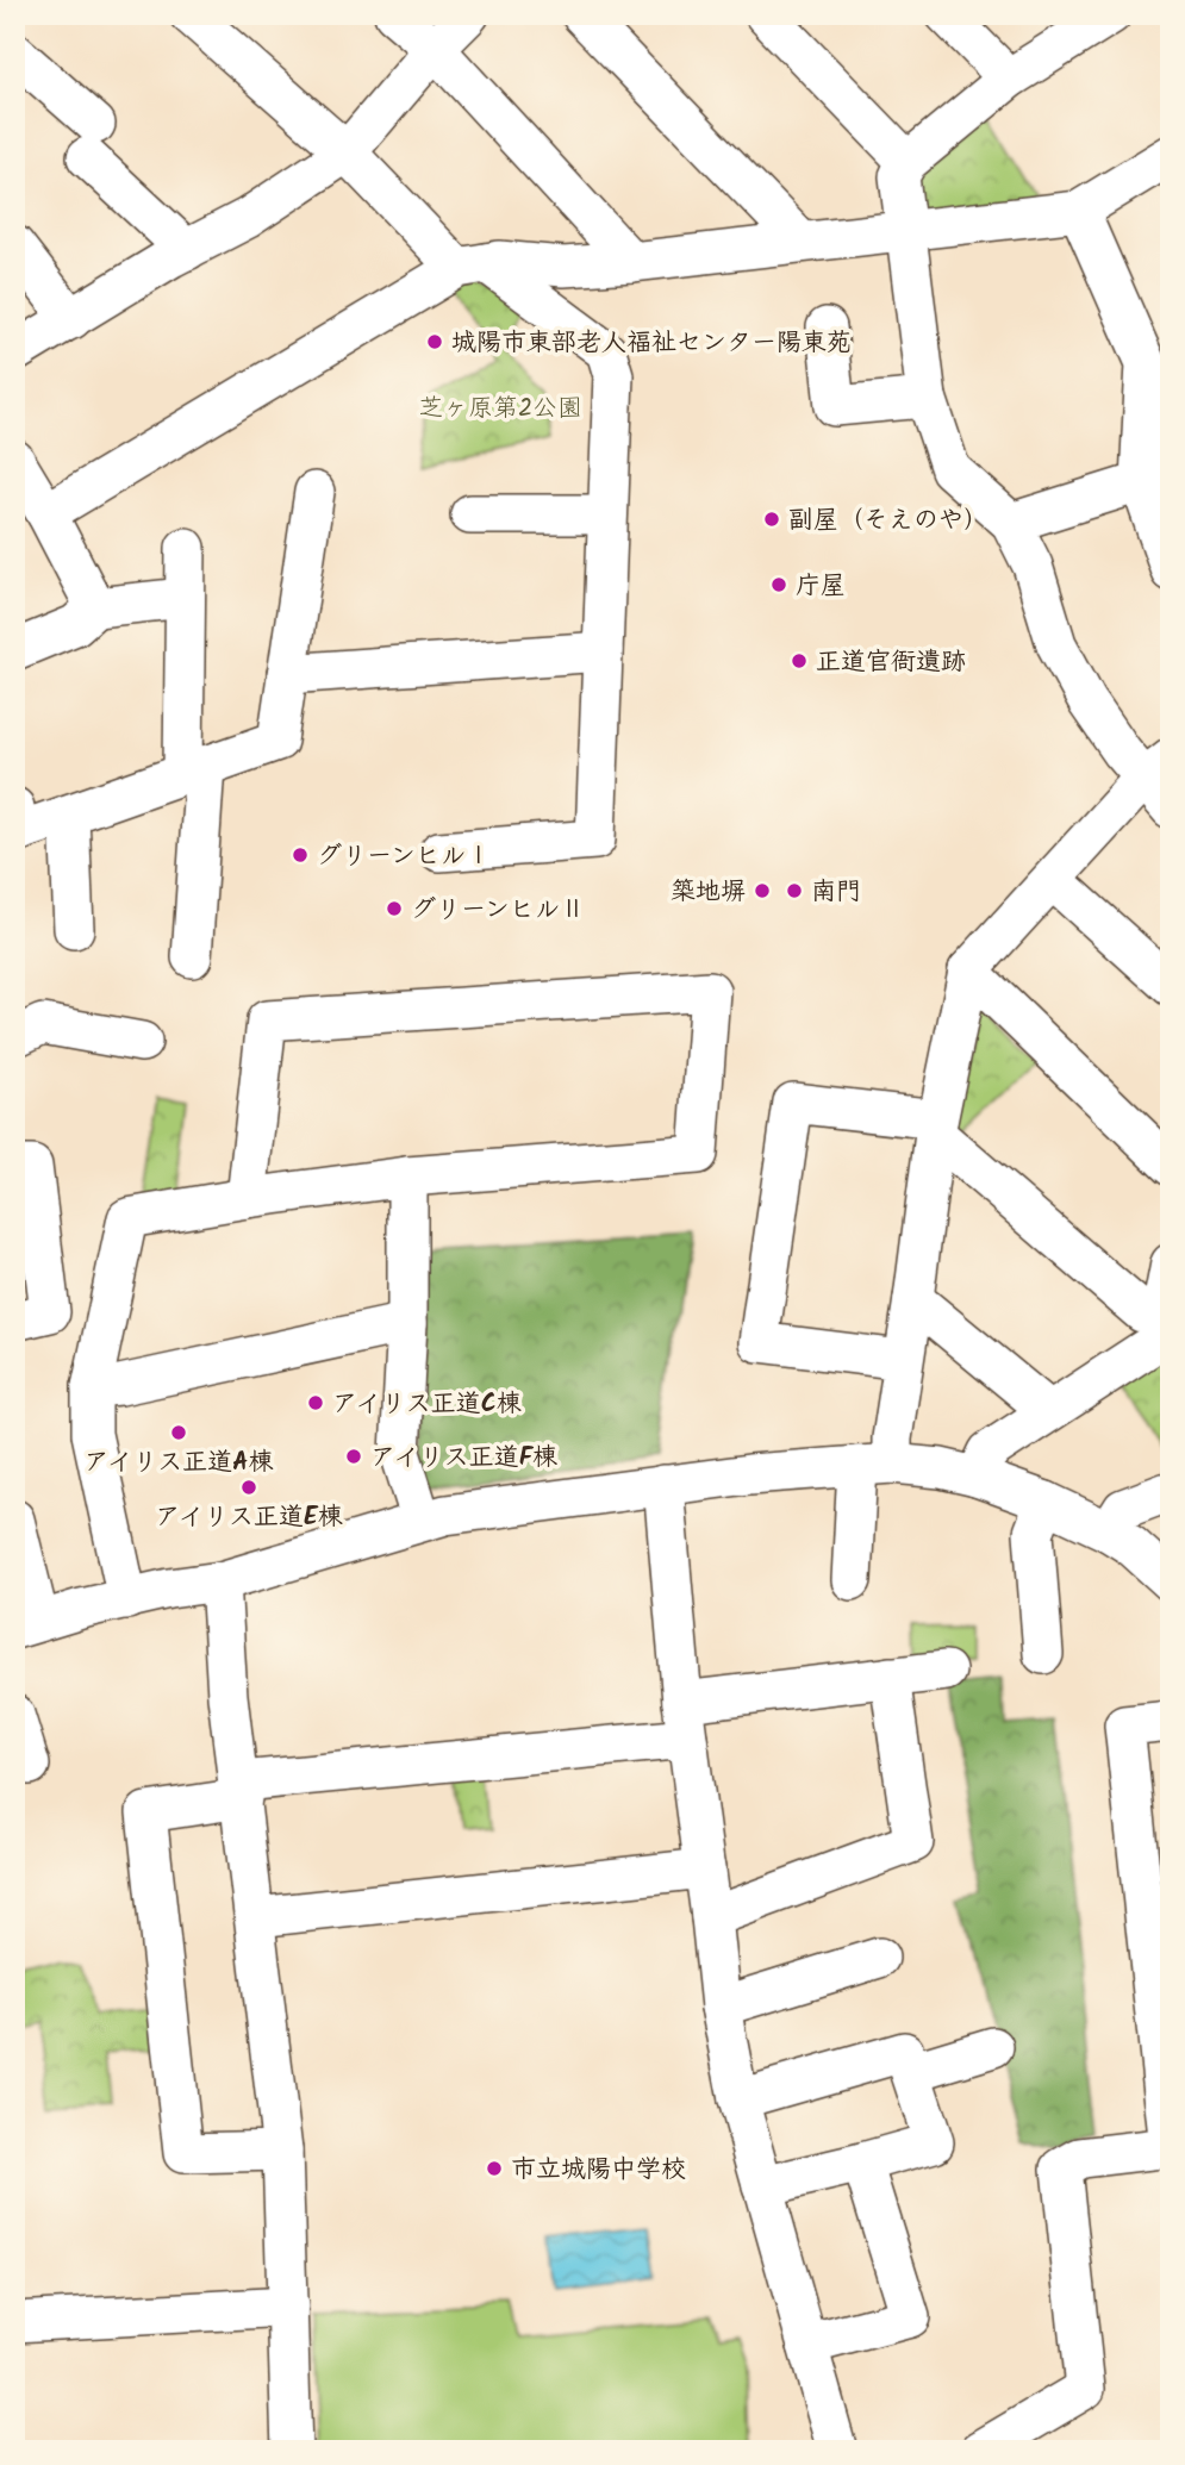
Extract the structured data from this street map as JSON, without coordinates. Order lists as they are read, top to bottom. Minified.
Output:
{"parks":["芝ヶ原第2公園"],"places":["城陽市東部老人福祉センター陽東苑","副屋（そえのや）","庁屋","正道官衙遺跡","グリーンヒルⅠ","築地塀","南門","グリーンヒルⅡ","アイリス正道C棟","アイリス正道A棟","アイリス正道F棟","アイリス正道E棟","市立城陽中学校"]}
